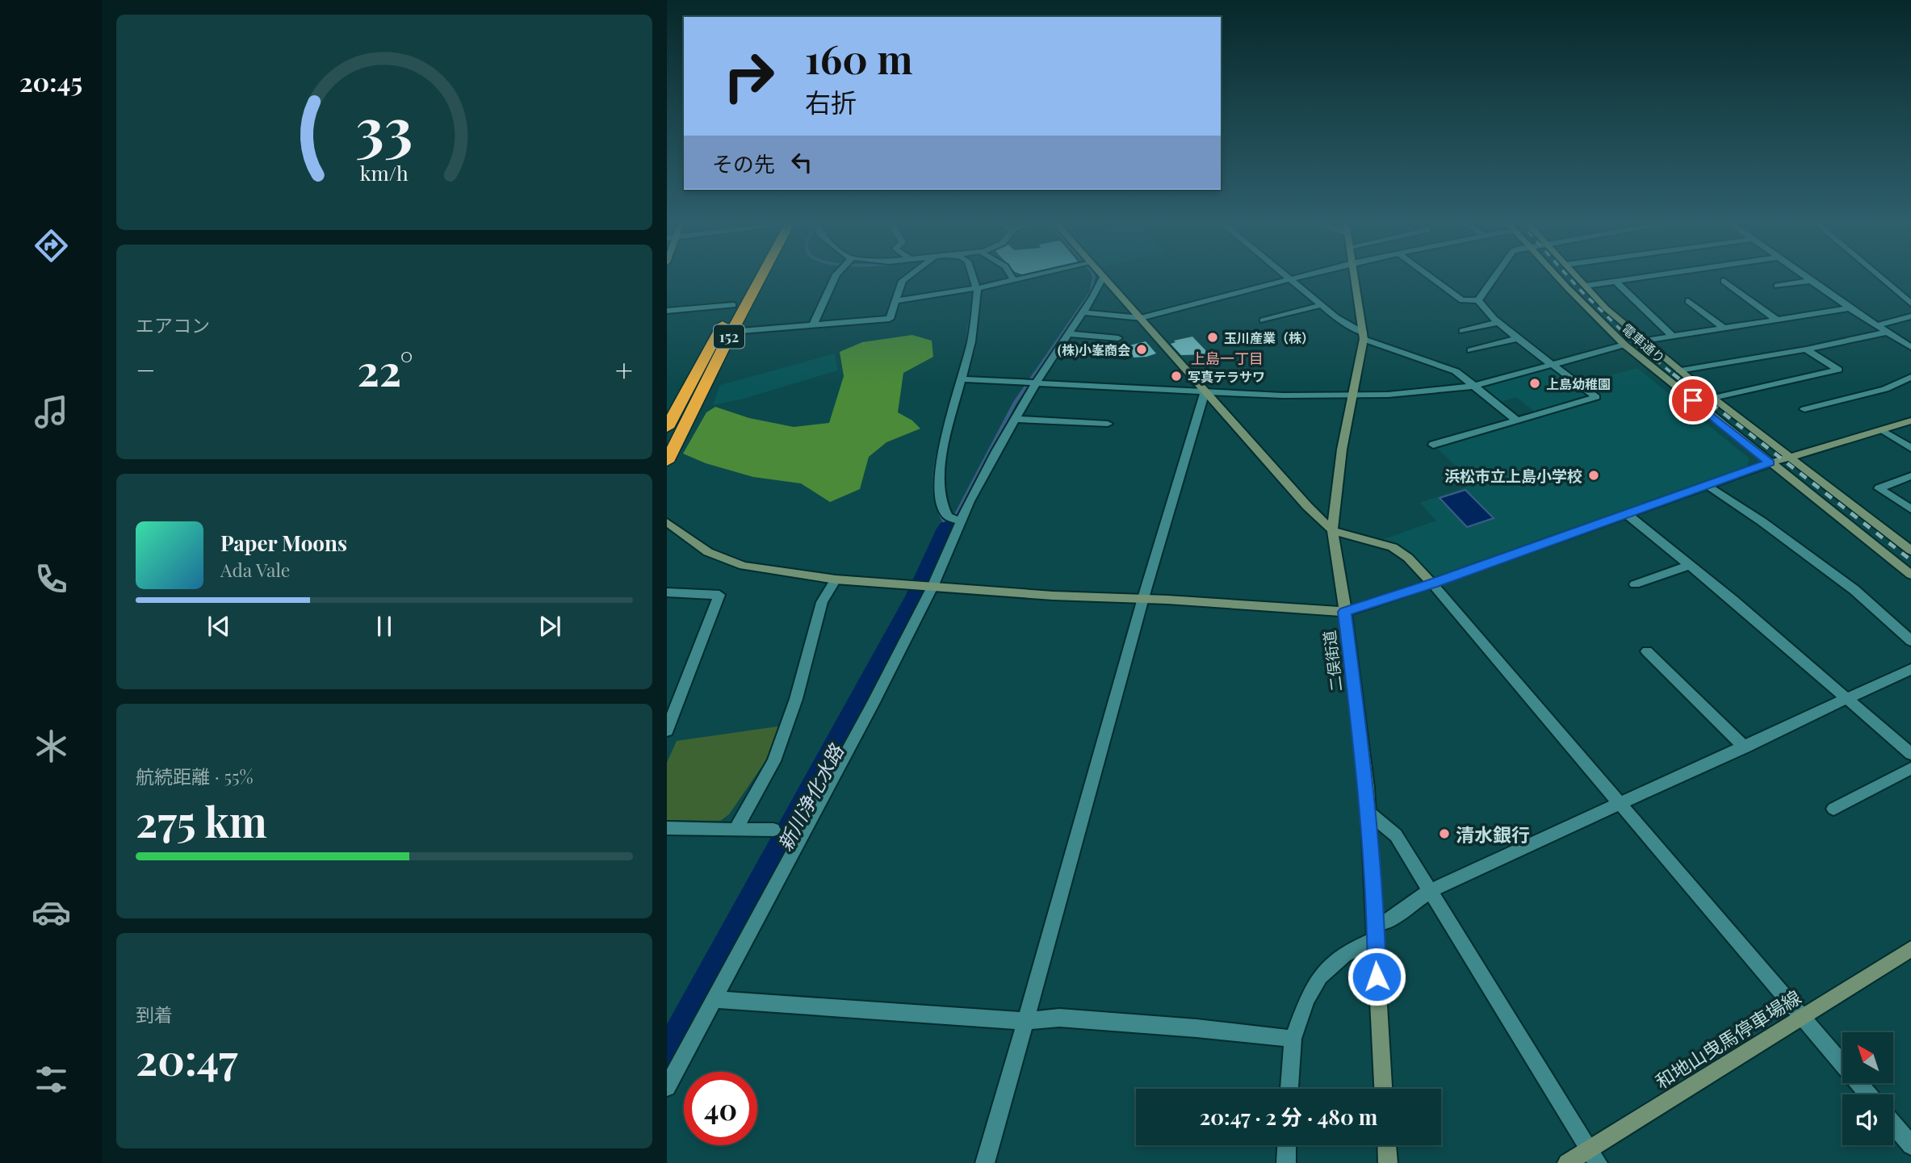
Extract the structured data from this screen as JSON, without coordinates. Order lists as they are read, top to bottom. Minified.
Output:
{"streets":{"highway":["152"],"street":["電車通り","二俣街道","和地山曳馬停車場線"]},"districts":["上島一丁目"],"water":["新川浄化水路"],"places":["玉川産業（株）","(株)小峯商会","写真テラサワ","上島幼稚園","浜松市立上島小学校","清水銀行"],"north":"top left","page":{"tabs":"20:45","turn":["160 m","右折"],"then":"その先","tile":["エアコン",["航続距離 · 55%","275 km"],["到着","20:47"]],"heat":["−","22°","+"],"song":["Paper Moons","Ada Vale"],"limit":"40","trip":"20:47 · 2 分 · 480 m","gauge":["33","km/h"]}}
